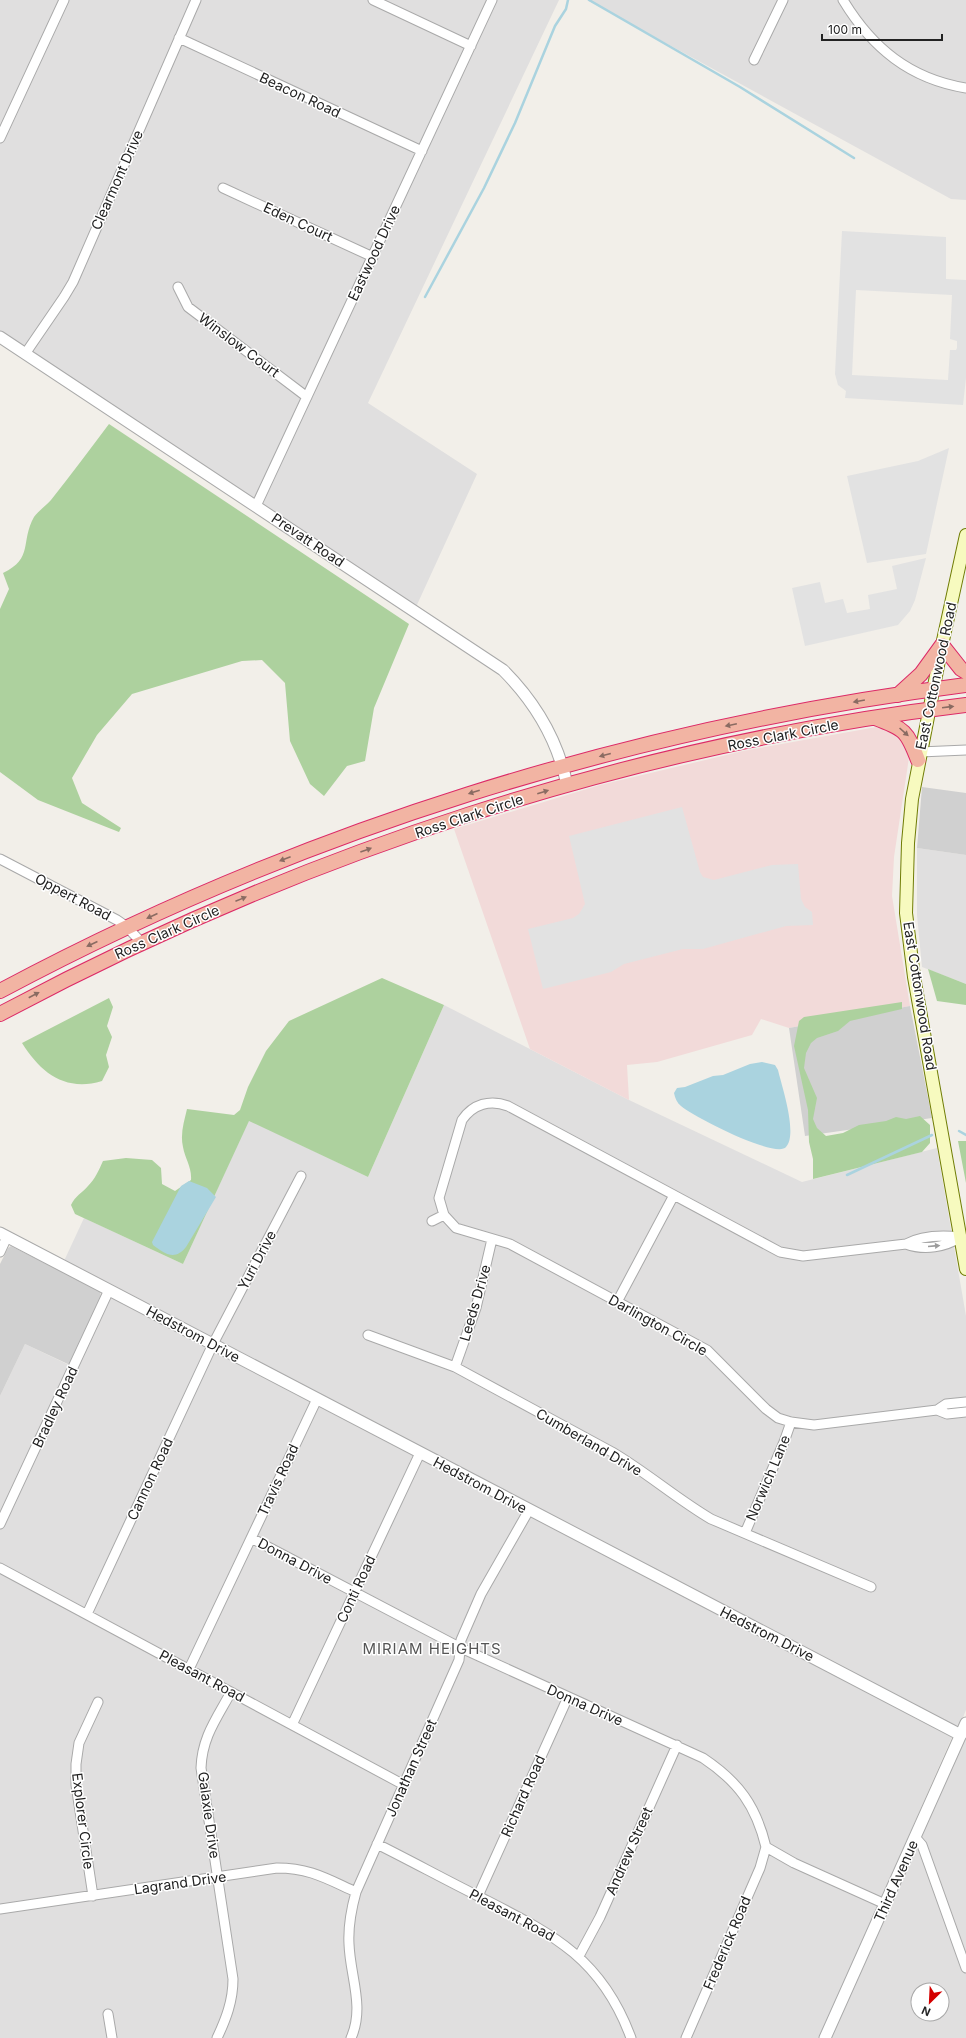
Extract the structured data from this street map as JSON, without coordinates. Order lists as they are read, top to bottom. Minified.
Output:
{"streets":{"highway":["Ross Clark Circle"],"main road":["East Cottonwood Road"],"street":["Beacon Road","Clearmont Drive","Eden Court","Eastwood Drive","Winslow Court","Prevatt Road","Oppert Road","Yuri Drive","Leeds Drive","Darlington Circle","Hedstrom Drive","Bradley Road","Cumberland Drive","Norwich Lane","Cannon Road","Travis Road","Donna Drive","Conti Road","Pleasant Road","Jonathan Street","Richard Road","Galaxie Drive","Explorer Circle","Andrew Street","Third Avenue","Lagrand Drive","Frederick Road"]},"crossings":[["Beacon Road","Clearmont Drive"],["Beacon Road","Eastwood Drive"],["Clearmont Drive","Prevatt Road"],["Eden Court","Eastwood Drive"],["Eastwood Drive","Winslow Court"],["Eastwood Drive","Prevatt Road"],["Prevatt Road","Ross Clark Circle"],["East Cottonwood Road","Ross Clark Circle"],["Ross Clark Circle","Oppert Road"],["Yuri Drive","Hedstrom Drive"],["Yuri Drive","Cannon Road"],["Leeds Drive","Darlington Circle"],["Leeds Drive","Cumberland Drive"],["Darlington Circle","Norwich Lane"],["Hedstrom Drive","Bradley Road"],["Hedstrom Drive","Cannon Road"],["Hedstrom Drive","Travis Road"],["Hedstrom Drive","Conti Road"],["Hedstrom Drive","Jonathan Street"],["Hedstrom Drive","Third Avenue"],["Cumberland Drive","Norwich Lane"],["Cannon Road","Pleasant Road"],["Travis Road","Donna Drive"],["Travis Road","Pleasant Road"],["Donna Drive","Conti Road"],["Donna Drive","Jonathan Street"],["Donna Drive","Richard Road"],["Donna Drive","Andrew Street"],["Donna Drive","Frederick Road"],["Conti Road","Pleasant Road"],["Pleasant Road","Jonathan Street"],["Pleasant Road","Richard Road"],["Pleasant Road","Galaxie Drive"],["Pleasant Road","Andrew Street"],["Jonathan Street","Lagrand Drive"],["Galaxie Drive","Lagrand Drive"],["Explorer Circle","Lagrand Drive"]],"districts":["MIRIAM HEIGHTS"],"scale_bar":"100 m","north":"bottom left"}
